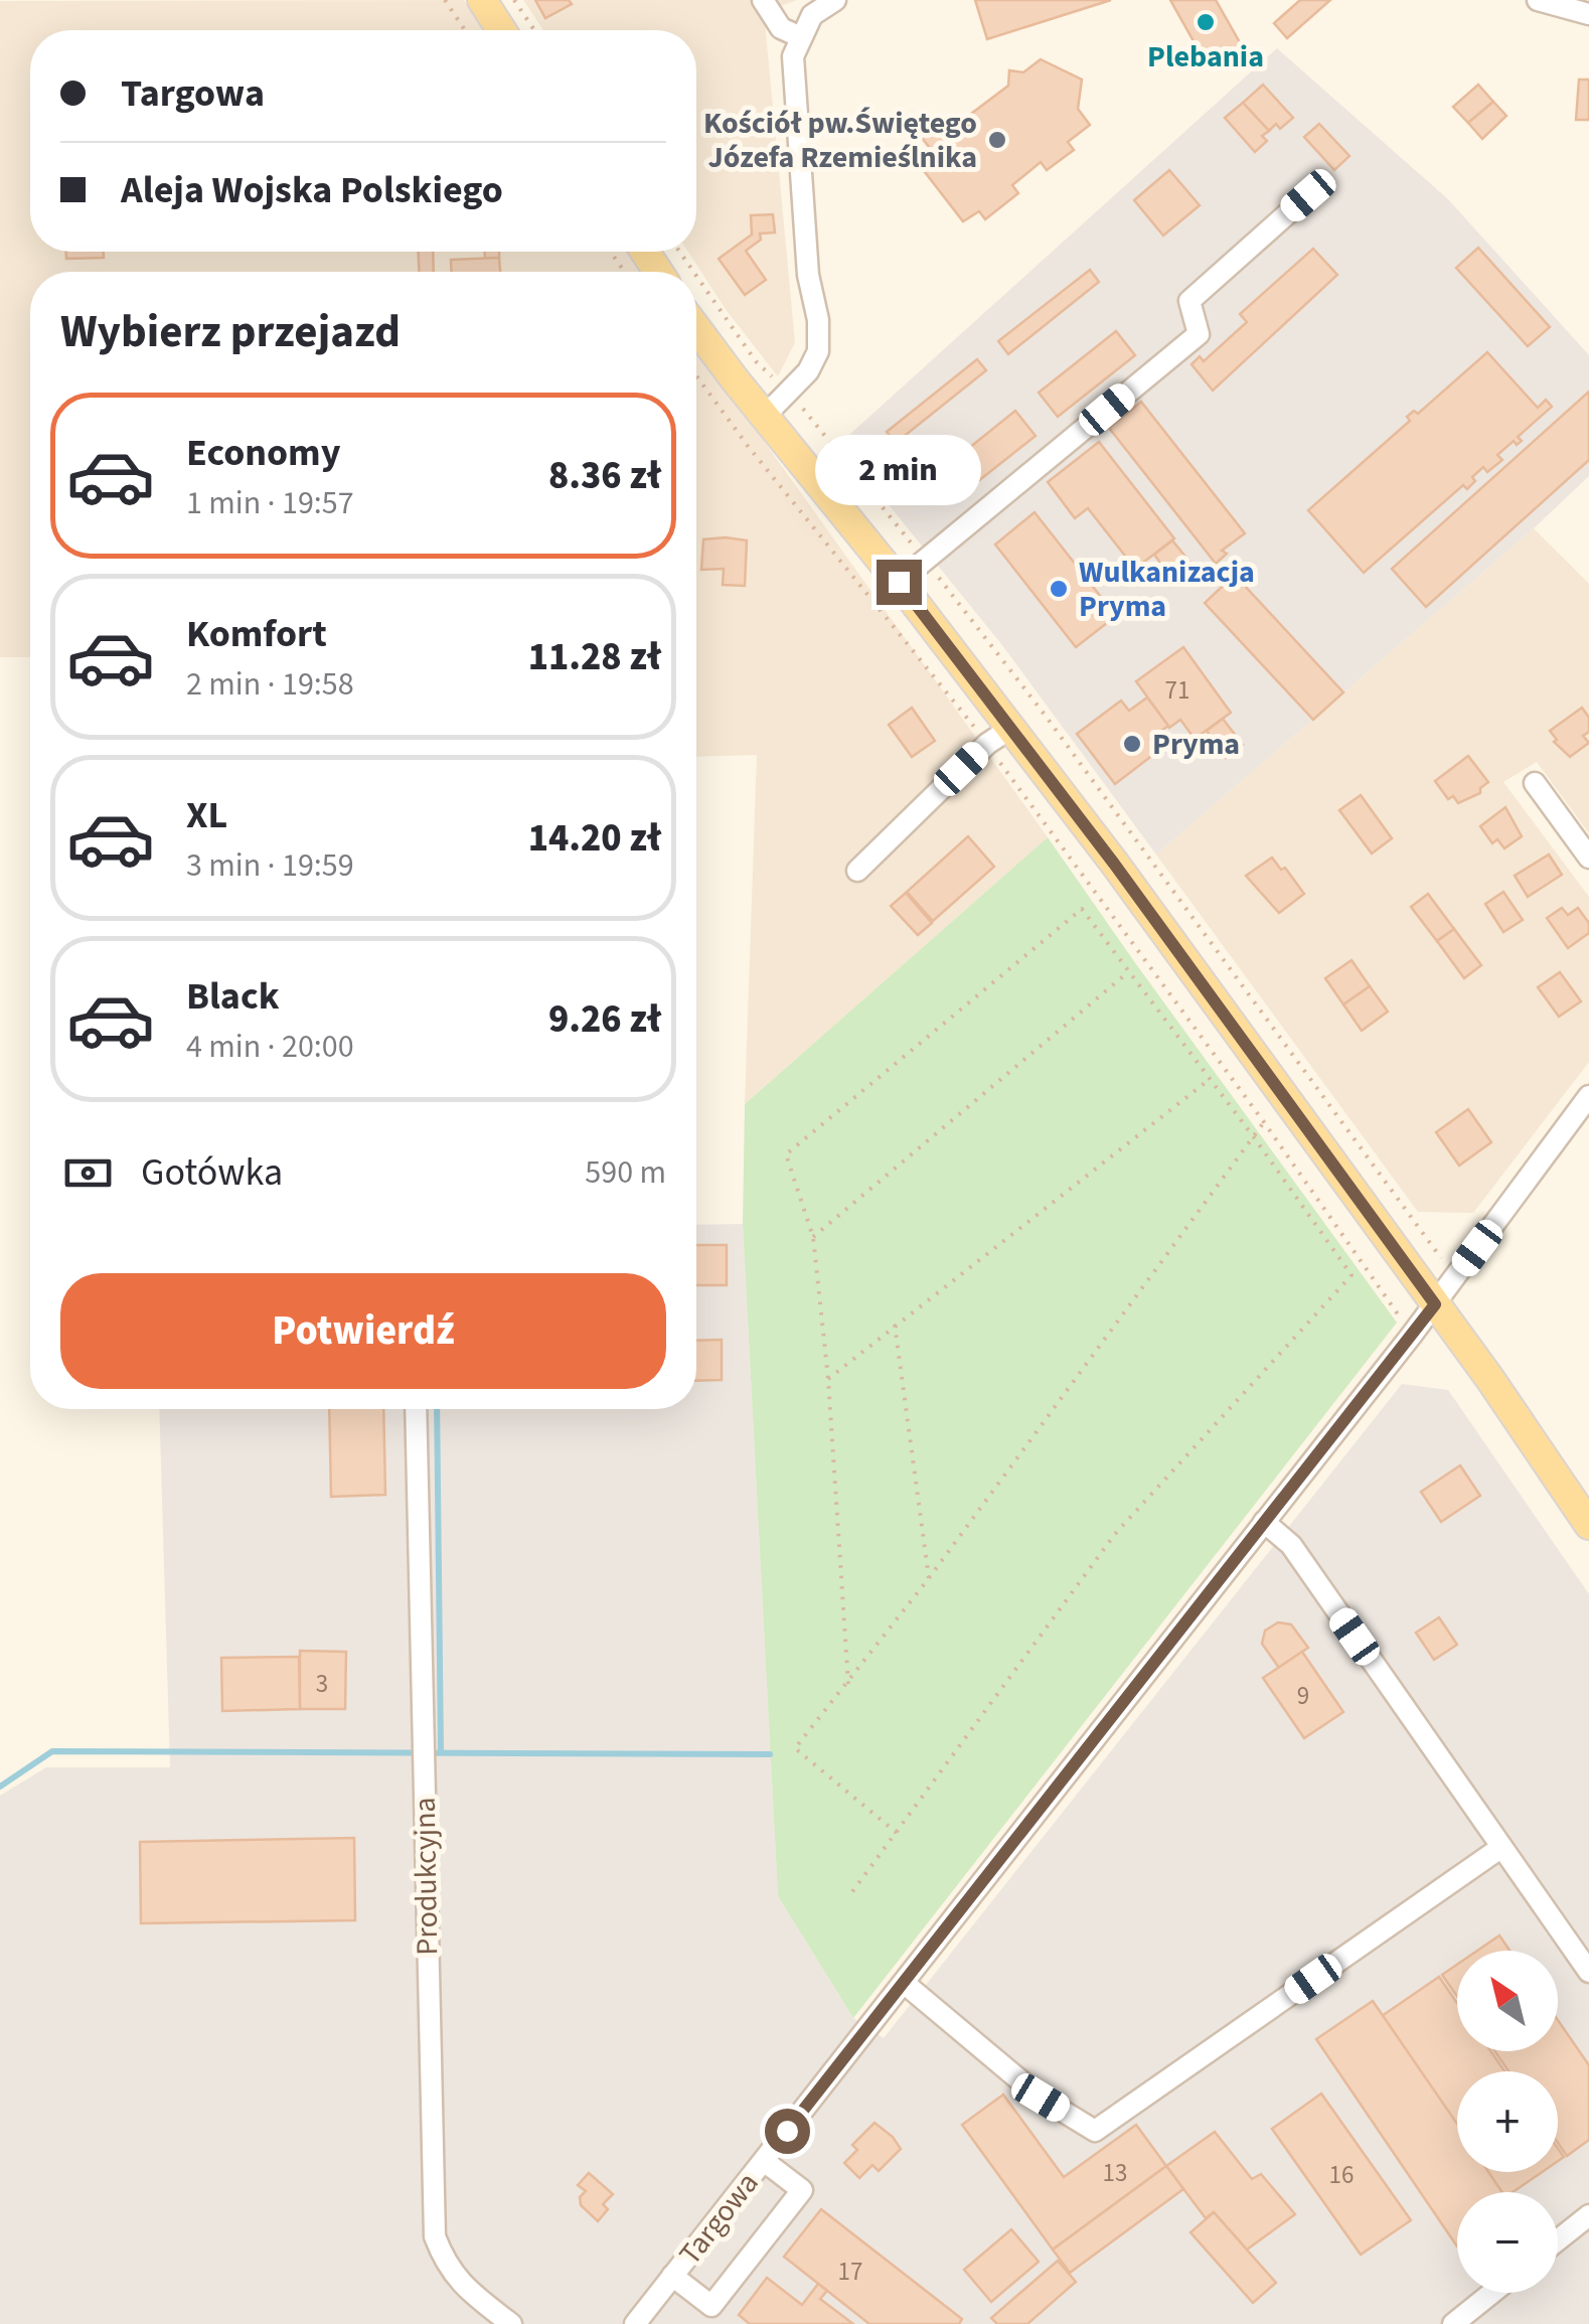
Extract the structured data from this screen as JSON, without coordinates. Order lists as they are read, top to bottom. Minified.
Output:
{"streets":{"street":["Produkcyjna","Targowa"]},"places":["Plebania","Kościół pw.Świętego Józefa Rzemieślnika","Wulkanizacja Pryma","Pryma"],"house_numbers":["71","3","9","13","16","17"],"north":"top left","page":{"banner":["Targowa","Aleja Wojska Polskiego"],"heading":"Wybierz przejazd","list":[{"name":"Economy","note":"1 min · 19:57","value":"8.36 zł"},{"name":"Komfort","note":"2 min · 19:58","value":"11.28 zł"},{"name":"XL","note":"3 min · 19:59","value":"14.20 zł"},{"name":"Black","note":"4 min · 20:00","value":"9.26 zł"}],"bubble":"2 min","pay":["Gotówka","590 m"],"buttons":"Potwierdź","map_buttons":["+","−"]}}
